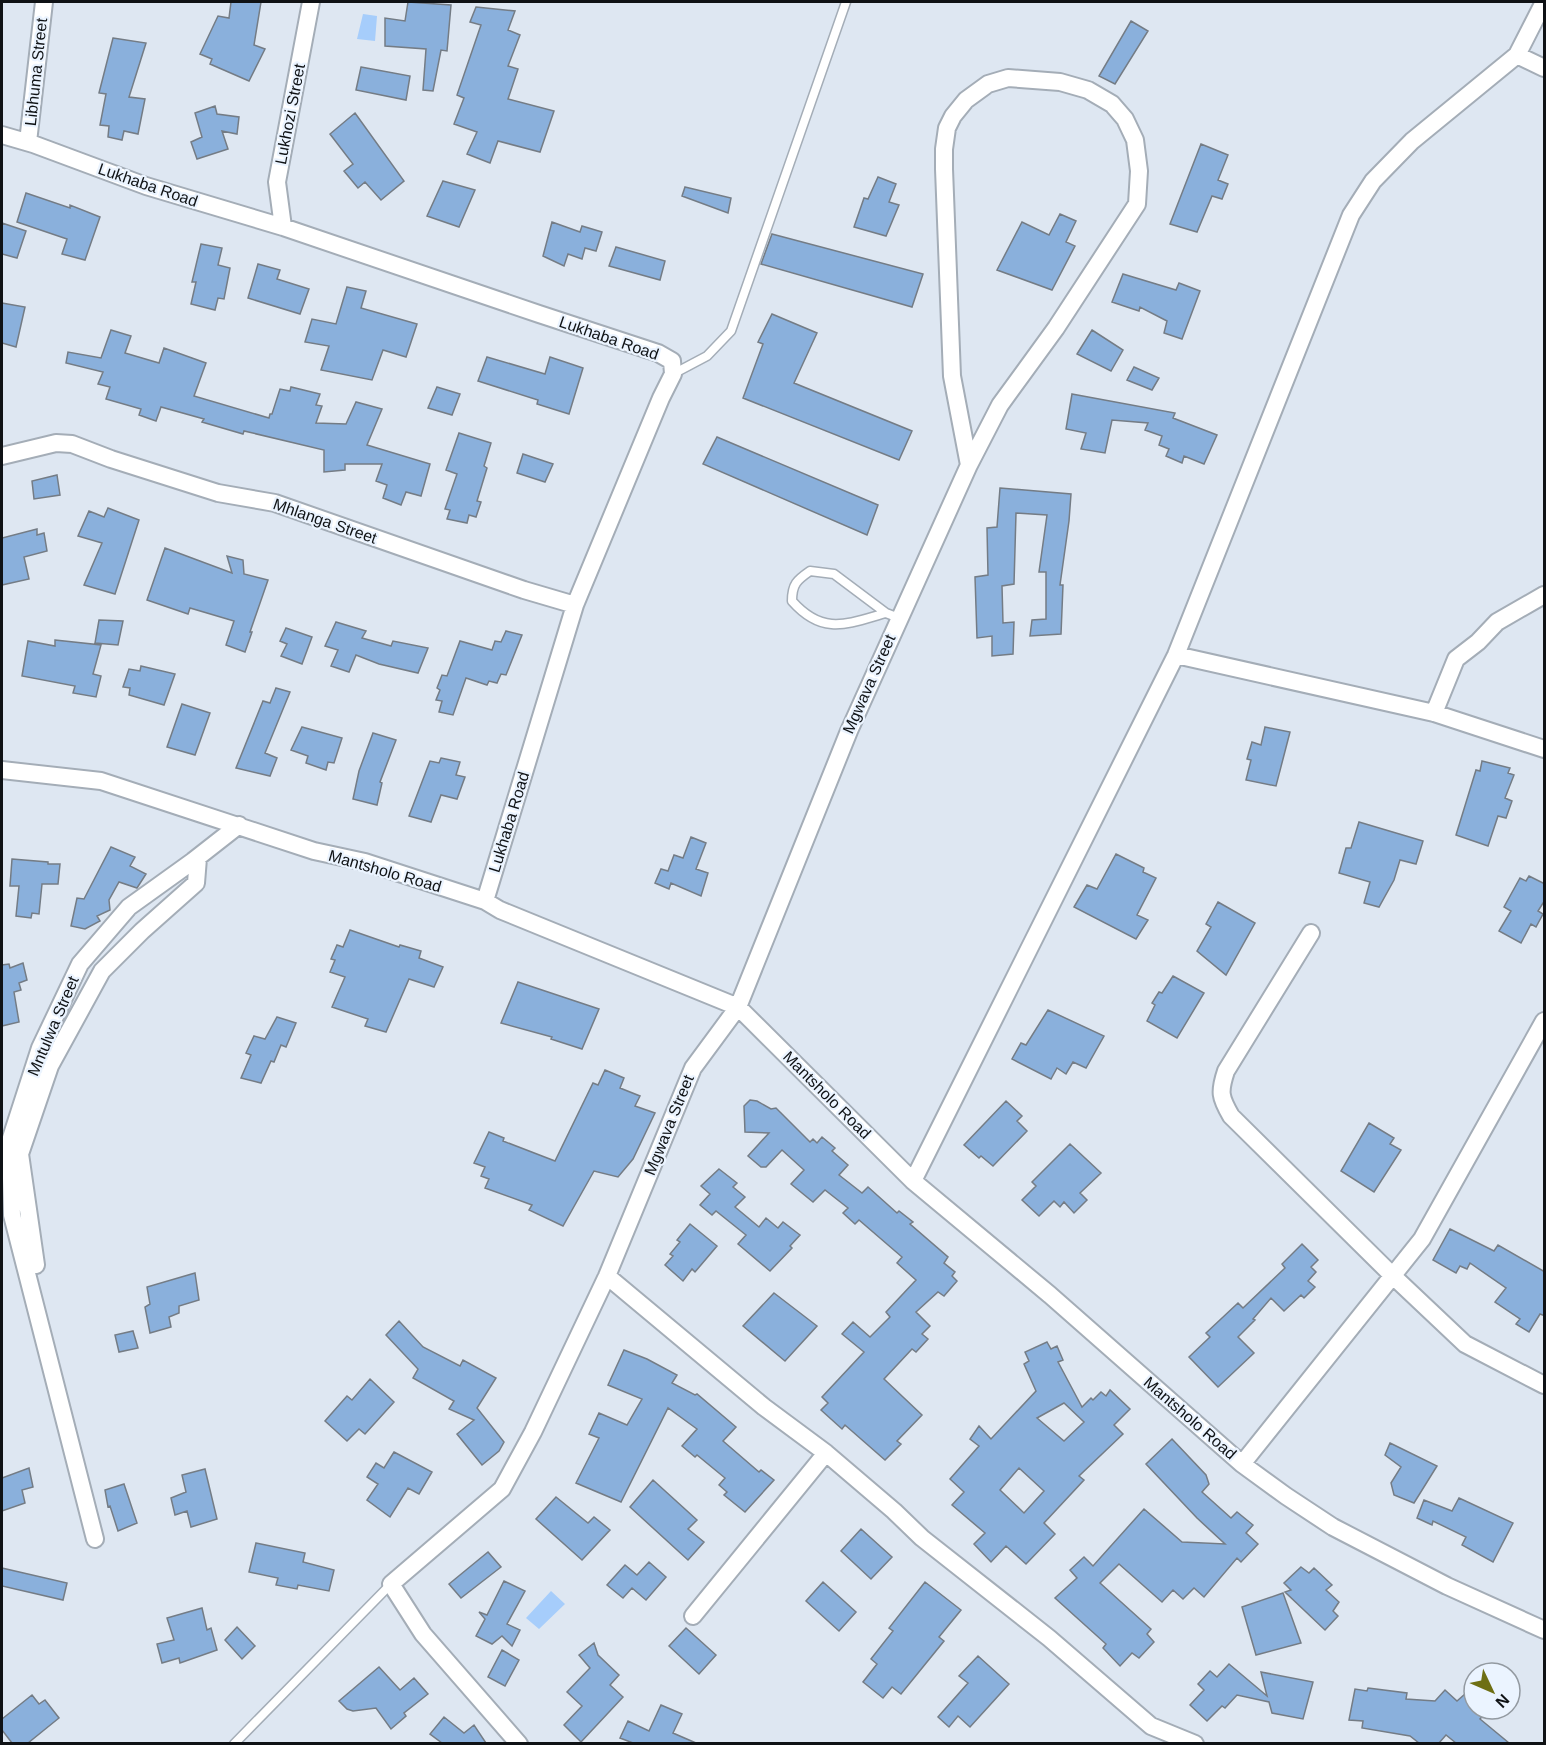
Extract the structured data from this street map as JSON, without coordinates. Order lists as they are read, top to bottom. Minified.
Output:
{"streets":{"street":["Libhuma Street","Lukhozi Street","Lukhaba Road","Mhlanga Street","Mgwava Street","Mantsholo Road","Mntulwa Street"]},"crossings":[["Libhuma Street","Lukhaba Road"],["Lukhozi Street","Lukhaba Road"],["Lukhaba Road","Mhlanga Street"],["Lukhaba Road","Mantsholo Road"],["Mgwava Street","Mantsholo Road"],["Mantsholo Road","Mntulwa Street"]],"north":"bottom right"}
